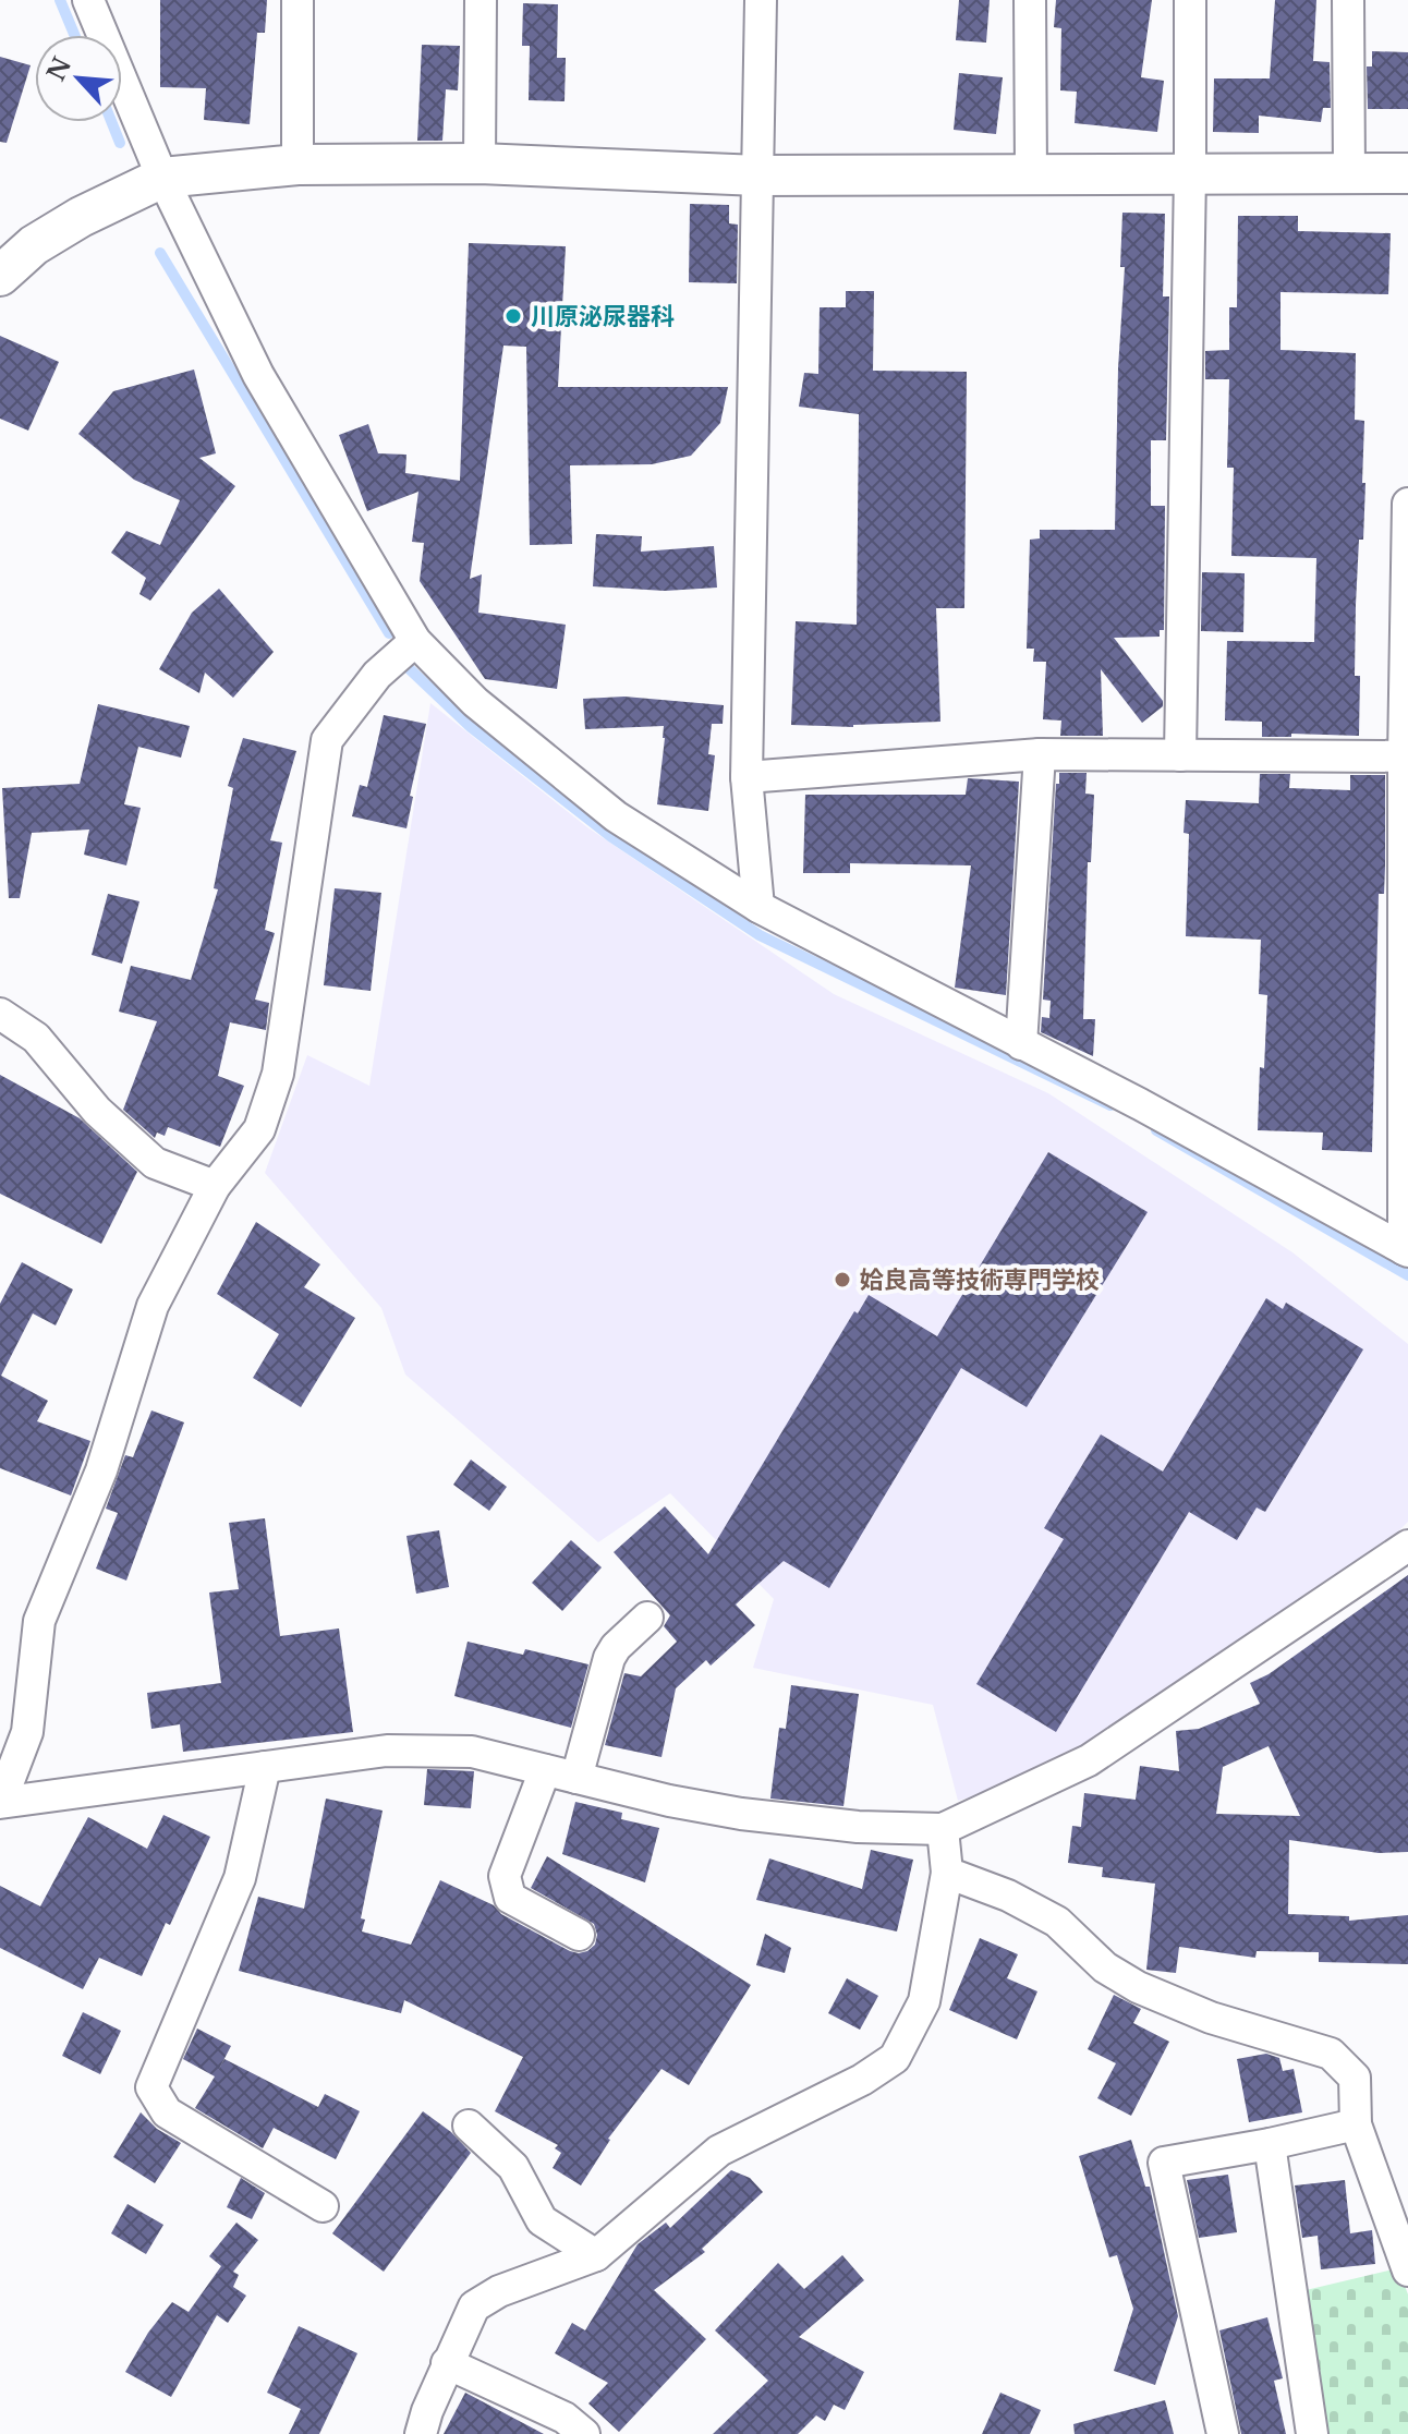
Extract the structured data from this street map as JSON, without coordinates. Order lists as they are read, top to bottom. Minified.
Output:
{"places":["川原泌尿器科","姶良高等技術専門学校"],"north":"top left"}
